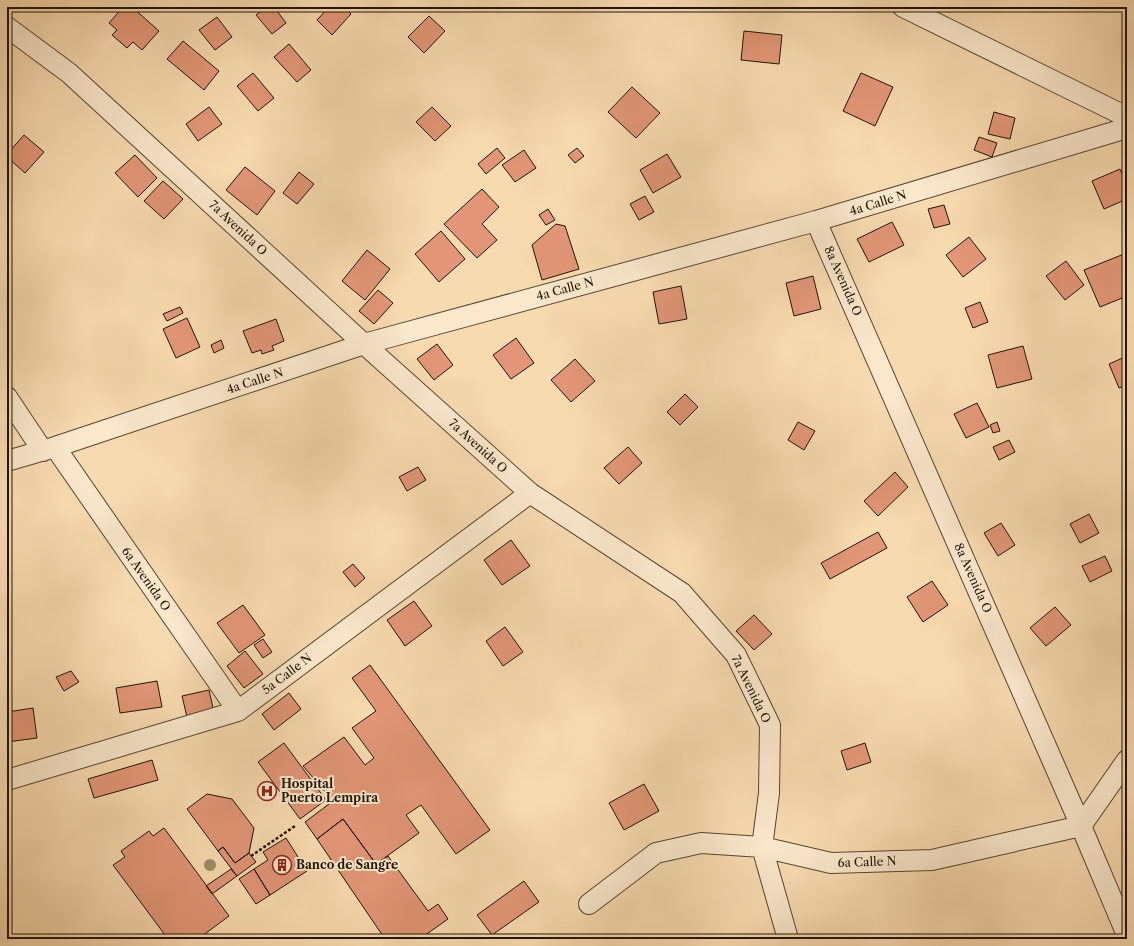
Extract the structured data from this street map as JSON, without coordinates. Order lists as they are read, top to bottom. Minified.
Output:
{"streets":{"street":["4a Calle N","7a Avenida O","8a Avenida O","6a Avenida O","5a Calle N","6a Calle N"]},"crossings":[["4a Calle N","7a Avenida O"],["4a Calle N","8a Avenida O"],["4a Calle N","6a Avenida O"],["7a Avenida O","5a Calle N"],["7a Avenida O","6a Calle N"],["8a Avenida O","6a Calle N"],["6a Avenida O","5a Calle N"]],"places":{"hospital":["Hospital Puerto Lempira"],"building":["Banco de Sangre"]}}
